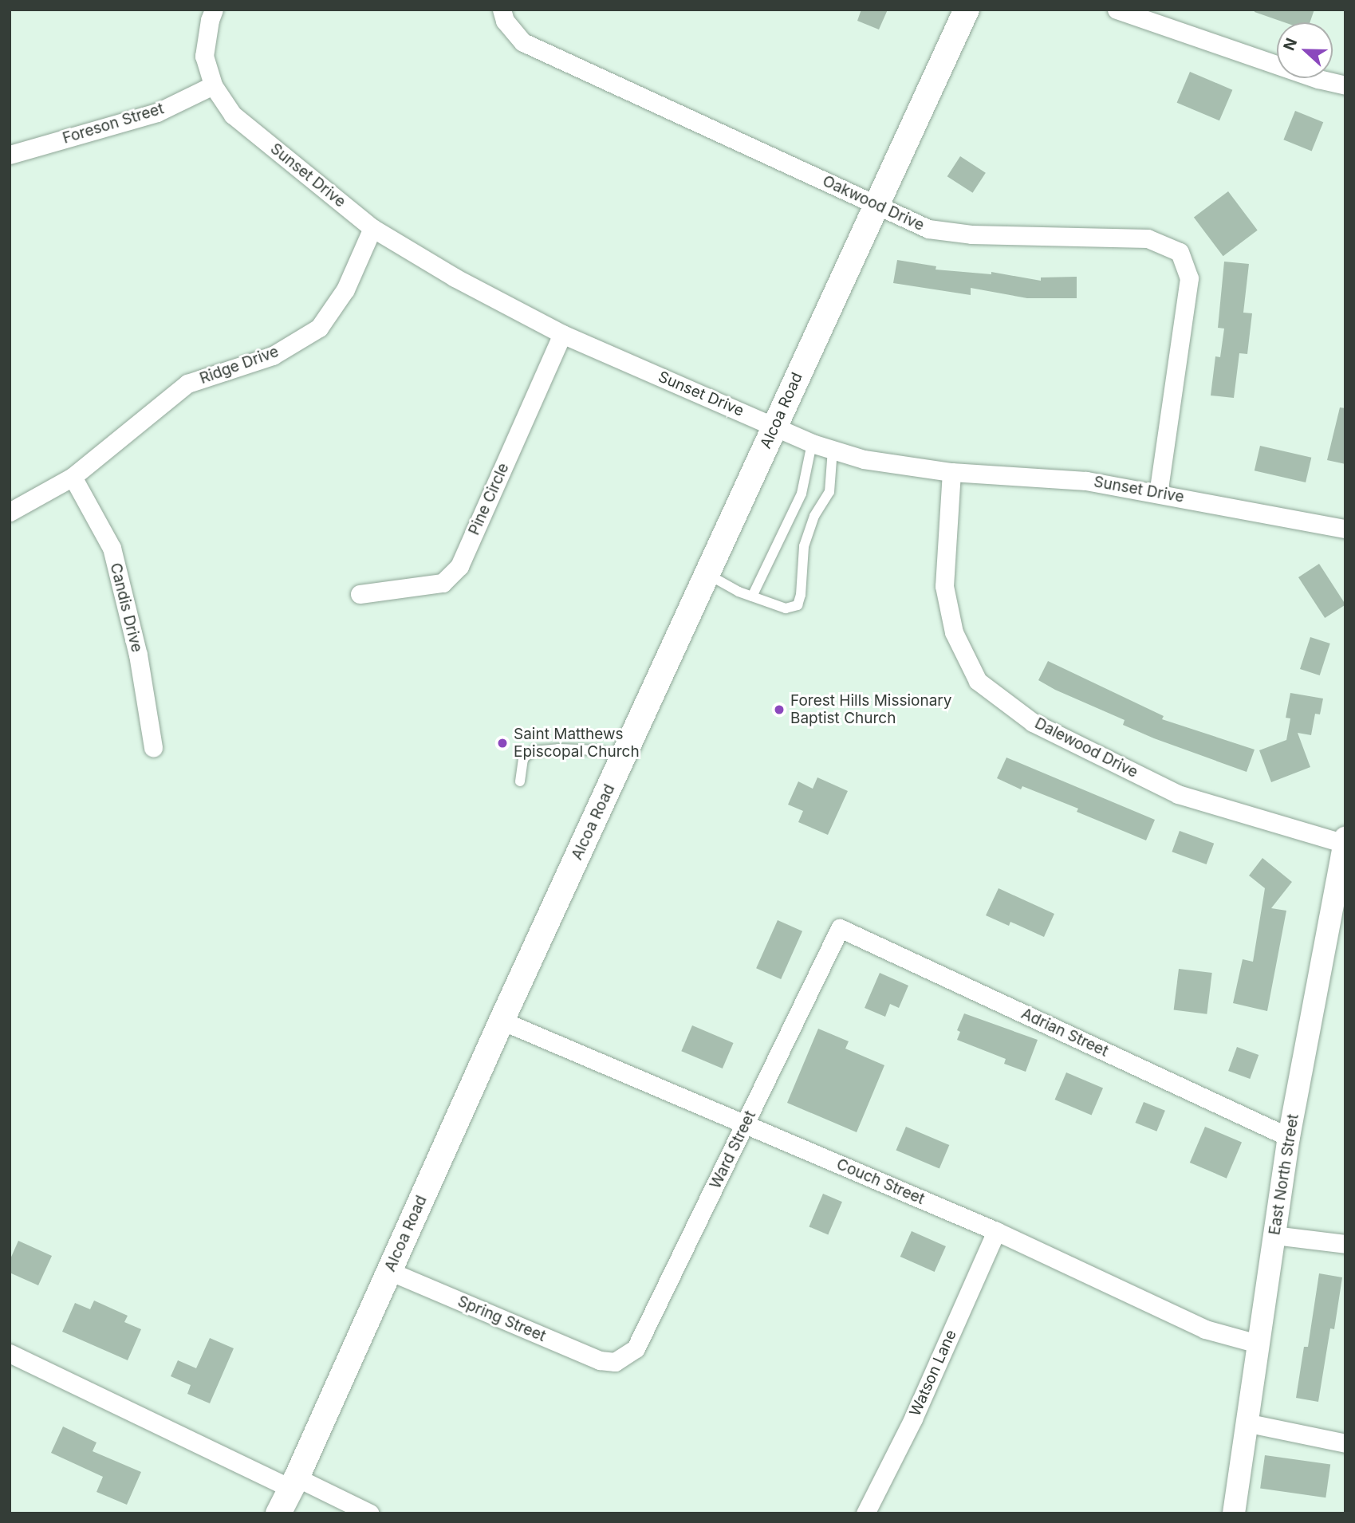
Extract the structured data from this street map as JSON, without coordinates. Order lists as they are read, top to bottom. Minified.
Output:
{"streets":{"main road":["Alcoa Road"],"street":["Foreson Street","Sunset Drive","Oakwood Drive","Ridge Drive","Pine Circle","Candis Drive","Dalewood Drive","Adrian Street","Ward Street","East North Street","Couch Street","Spring Street","Watson Lane"]},"crossings":[["Foreson Street","Sunset Drive"],["Sunset Drive","Oakwood Drive"],["Sunset Drive","Ridge Drive"],["Sunset Drive","Alcoa Road"],["Sunset Drive","Pine Circle"],["Sunset Drive","Dalewood Drive"],["Oakwood Drive","Alcoa Road"],["Ridge Drive","Candis Drive"],["Alcoa Road","Couch Street"],["Alcoa Road","Spring Street"],["Dalewood Drive","East North Street"],["Adrian Street","Ward Street"],["Adrian Street","East North Street"],["Ward Street","Couch Street"],["Ward Street","Spring Street"],["East North Street","Couch Street"],["Couch Street","Watson Lane"]],"places":["Forest Hills Missionary Baptist Church","Saint Matthews Episcopal Church"],"north":"left"}
